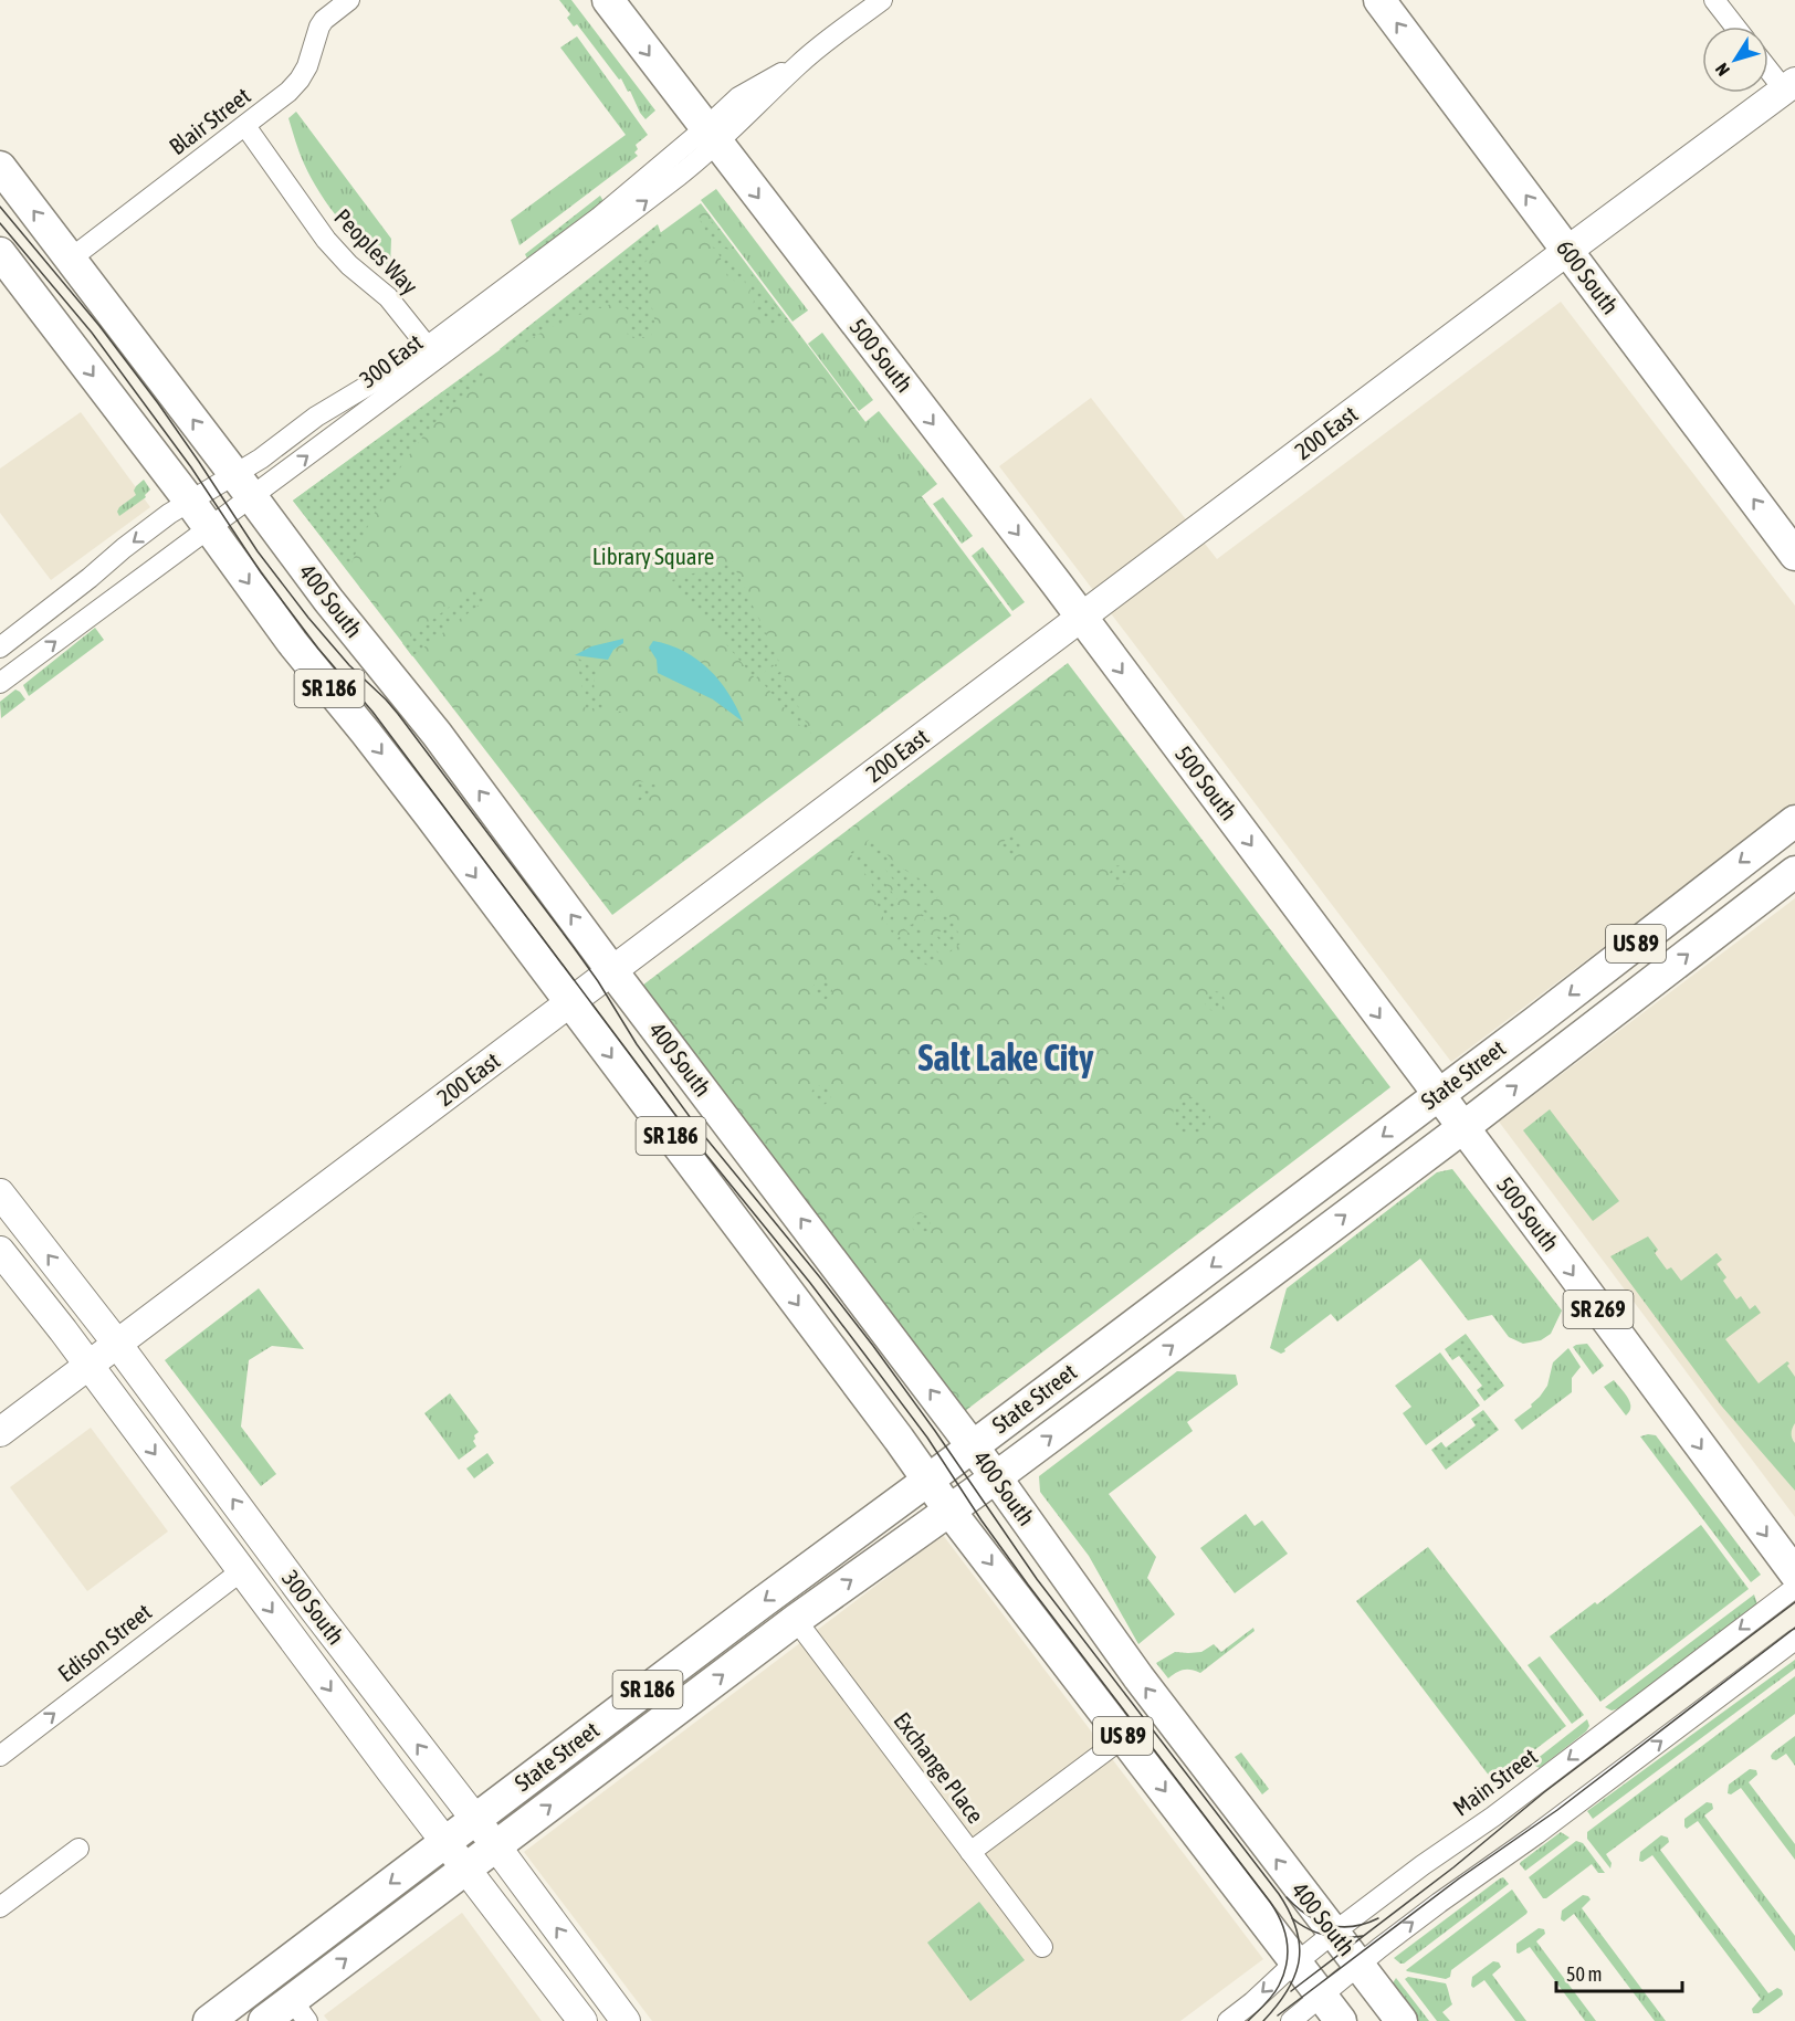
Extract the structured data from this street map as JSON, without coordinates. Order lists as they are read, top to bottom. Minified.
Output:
{"streets":{"main road":["600 South","500 South","400 South","SR 186","US 89","State Street","SR 269"],"street":["Blair Street","Peoples Way","300 East","200 East","300 South","Edison Street","Exchange Place","Main Street"]},"crossings":[["Blair Street","Peoples Way"],["Blair Street","400 South"],["Peoples Way","300 East"],["600 South","200 East"],["500 South","300 East"],["500 South","200 East"],["500 South","State Street"],["300 East","400 South"],["200 East","400 South"],["200 East","300 South"],["400 South","State Street"],["400 South","Main Street"],["State Street","300 South"],["State Street","Exchange Place"],["300 South","Edison Street"]],"one_way":["600 South","500 South","Edison Street"],"districts":["Salt Lake City"],"parks":["Library Square"],"scale_bar":"50 m","north":"bottom left"}
